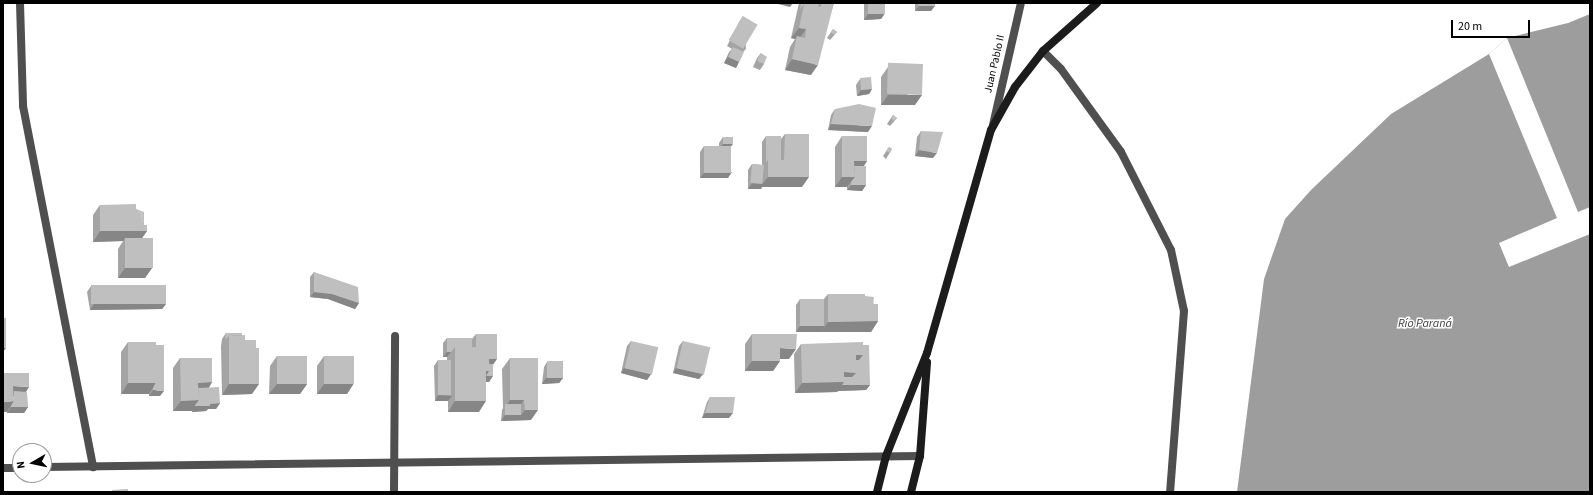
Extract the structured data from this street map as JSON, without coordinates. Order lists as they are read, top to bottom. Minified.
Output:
{"streets":{"street":["Juan Pablo II"]},"water":["Río Paraná"],"scale_bar":"20 m","north":"left"}
